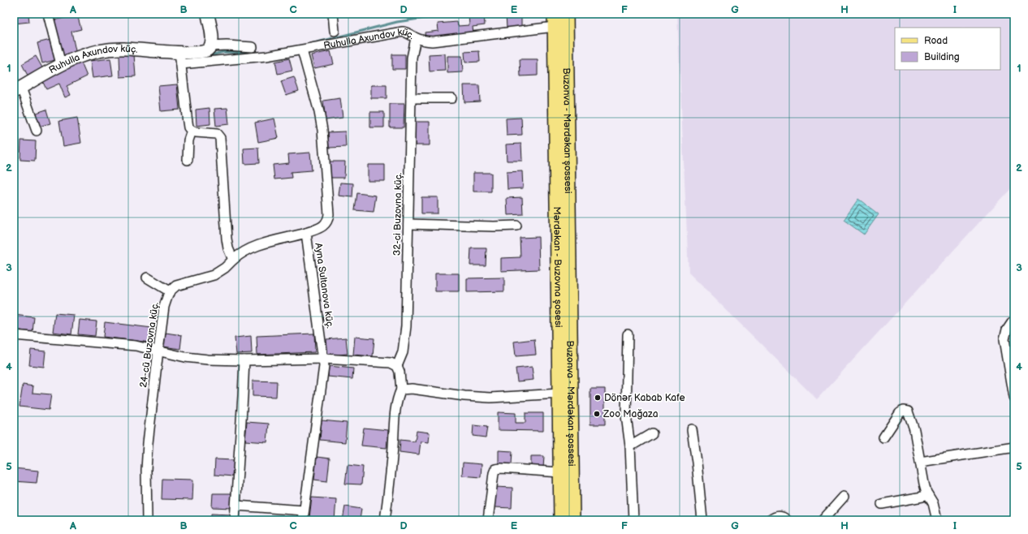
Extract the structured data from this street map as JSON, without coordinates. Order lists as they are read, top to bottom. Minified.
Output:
{"streets":{"main road":["Buzonva - Mərdəkan şossesi","Mərdəkan - Buzovna şosesi"],"street":["Ruhulla Axundov küç.","32-ci Buzovna küç.","Ayna Sultanova küç.","24-cü Buzovna küç."]},"crossings":[["Ruhulla Axundov küç.","32-ci Buzovna küç."],["Ruhulla Axundov küç.","Mərdəkan - Buzovna şosesi"],["Ruhulla Axundov küç.","Ayna Sultanova küç."]],"places":["Dönər Kabab Kafe","Zoo Mağaza"],"legend":["Road","Building"],"grid":{"columns":["A","B","C","D","E","F","G","H","I"],"rows":["1","2","3","4","5"]}}
